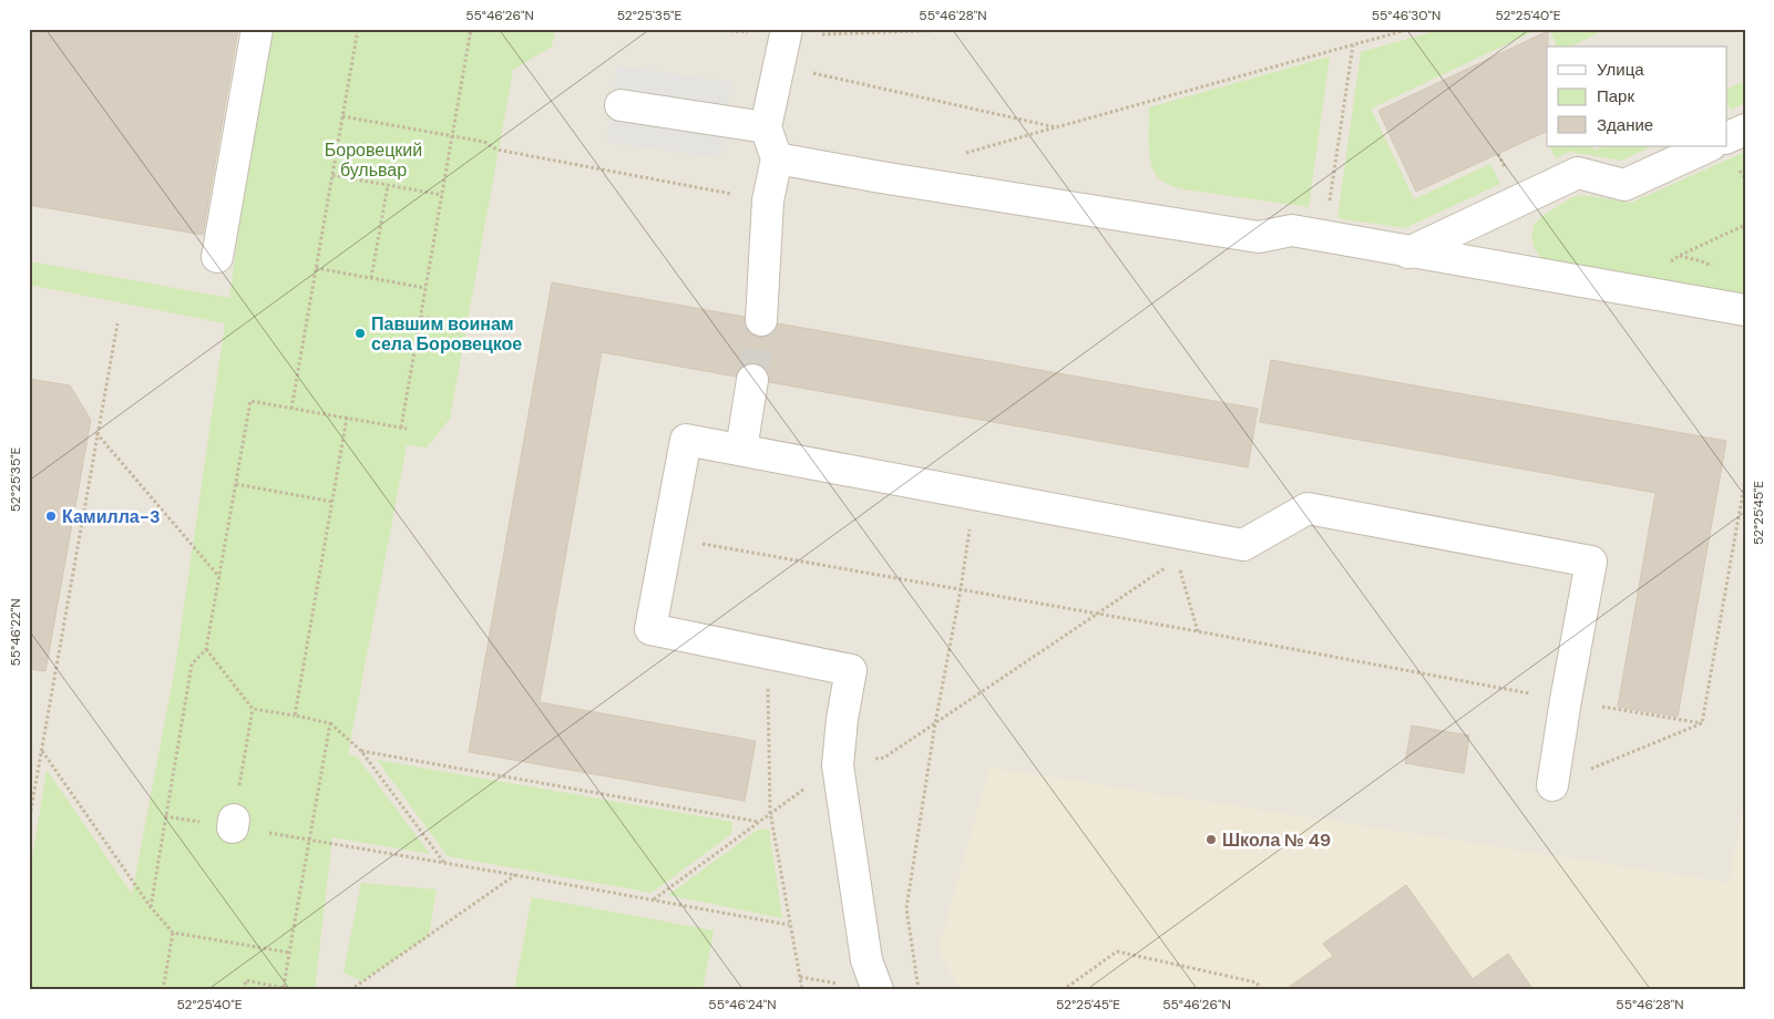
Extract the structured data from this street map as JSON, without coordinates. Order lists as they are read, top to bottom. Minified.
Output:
{"parks":["Боровецкий бульвар"],"places":["Павшим воинам села Боровецкое","Камилла-3","Школа № 49"],"legend":["Улица","Парк","Здание"],"coordinates":["55°46'26\"N","52°25'35\"E","55°46'28\"N","55°46'30\"N","52°25'40\"E","52°25'45\"E","55°46'22\"N","55°46'24\"N"]}
